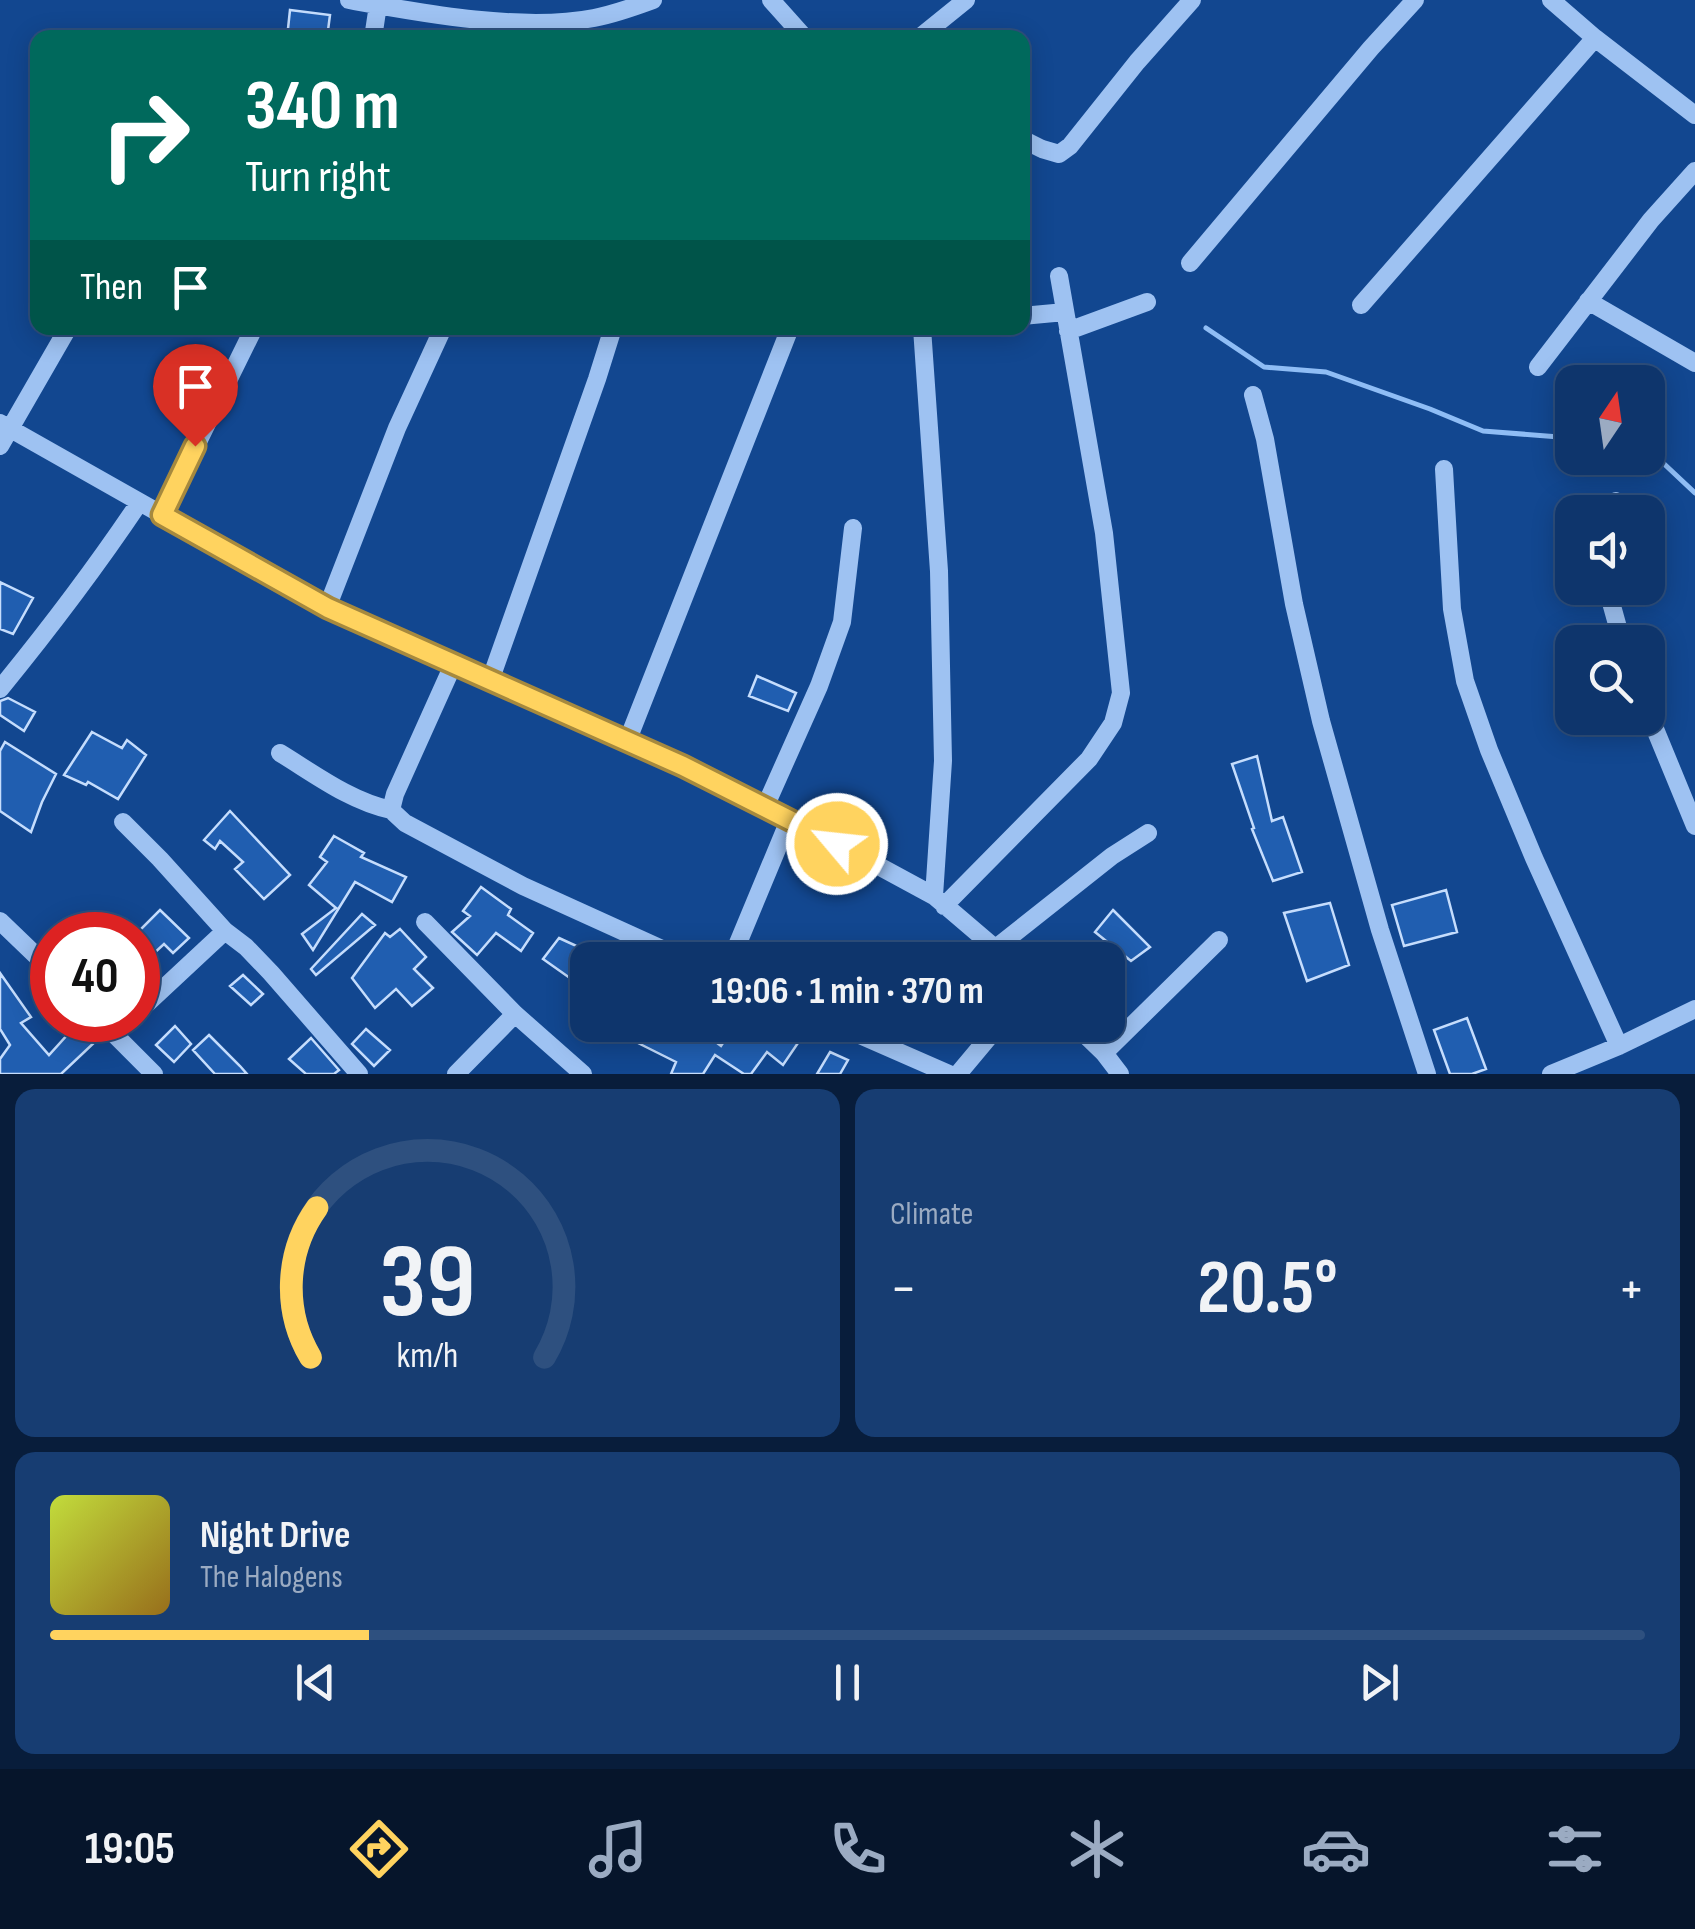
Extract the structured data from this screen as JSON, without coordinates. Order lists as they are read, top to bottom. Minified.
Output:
{"north":"top","page":{"turn":["340 m","Turn right"],"then":"Then","limit":"40","trip":"19:06 · 1 min · 370 m","tile":"Climate","heat":["−","20.5°","+"],"song":["Night Drive","The Halogens"],"tabs":"19:05","gauge":["39","km/h"]}}
